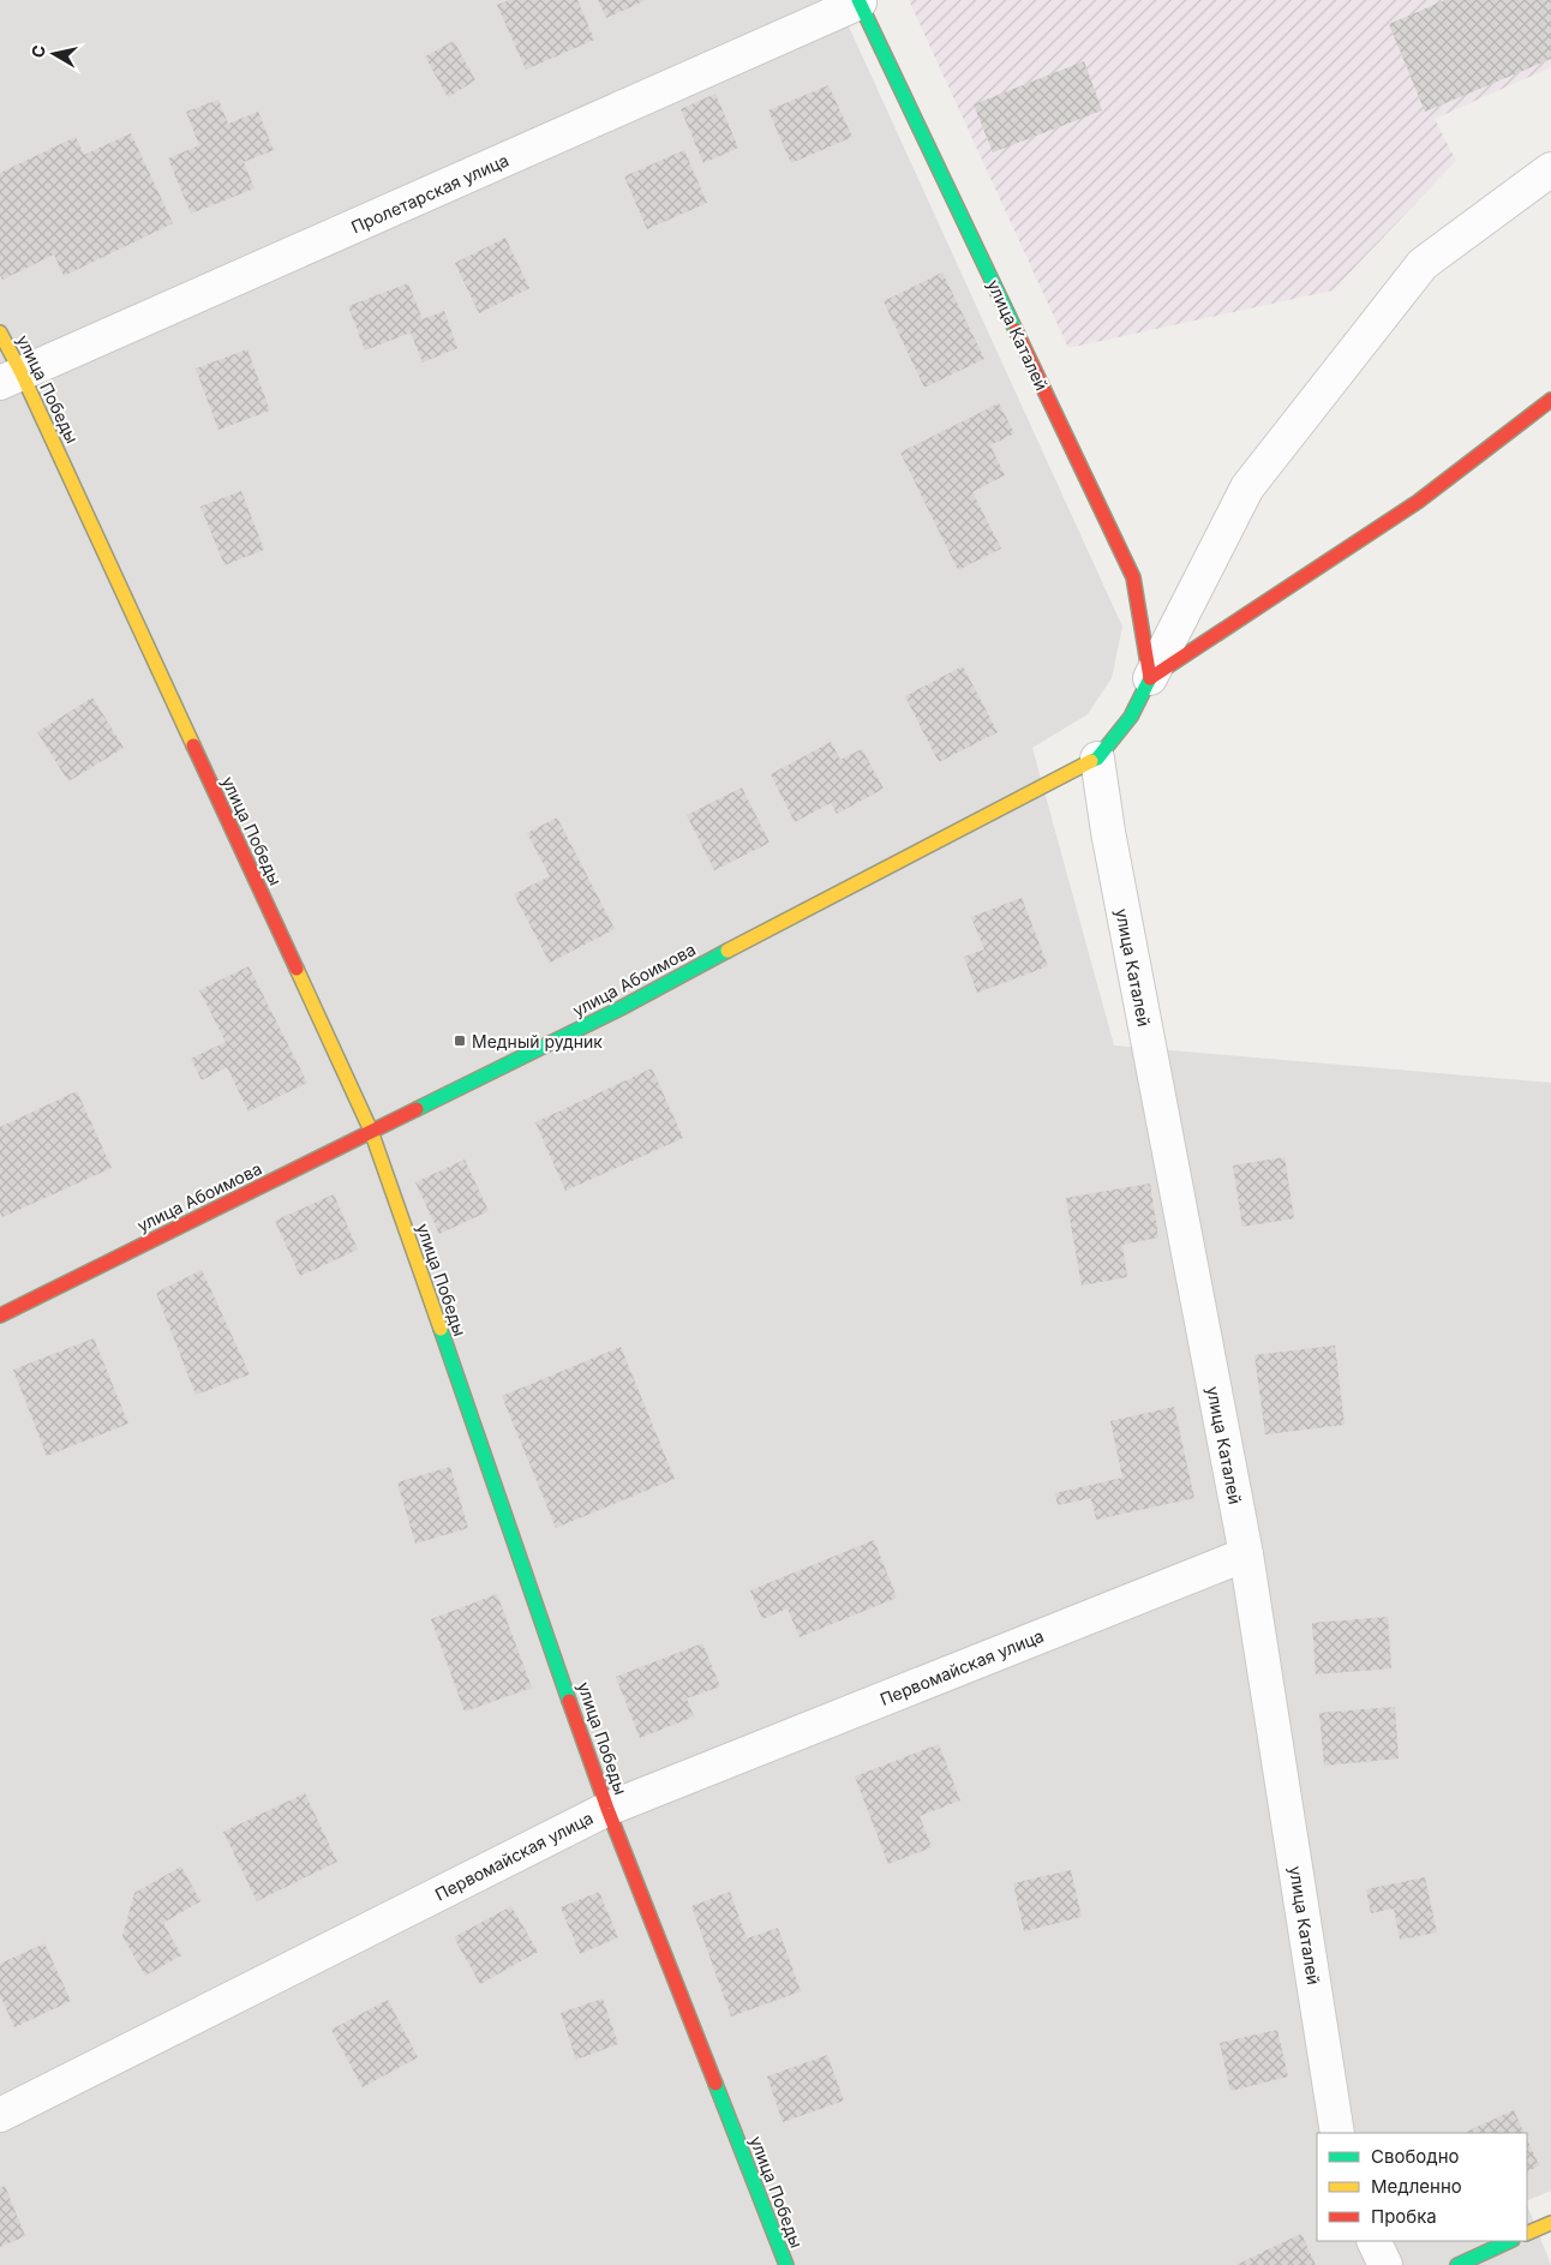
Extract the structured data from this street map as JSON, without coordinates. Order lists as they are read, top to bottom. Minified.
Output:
{"streets":{"street":["Пролетарская улица","улица Каталей","улица Победы","улица Абоимова","Первомайская улица"]},"crossings":[["Пролетарская улица","улица Каталей"],["Пролетарская улица","улица Победы"],["улица Каталей","улица Абоимова"],["улица Каталей","Первомайская улица"],["улица Победы","улица Абоимова"],["улица Победы","Первомайская улица"]],"places":{"transit":["Медный рудник"]},"legend":["Свободно","Медленно","Пробка"],"north":"left"}
